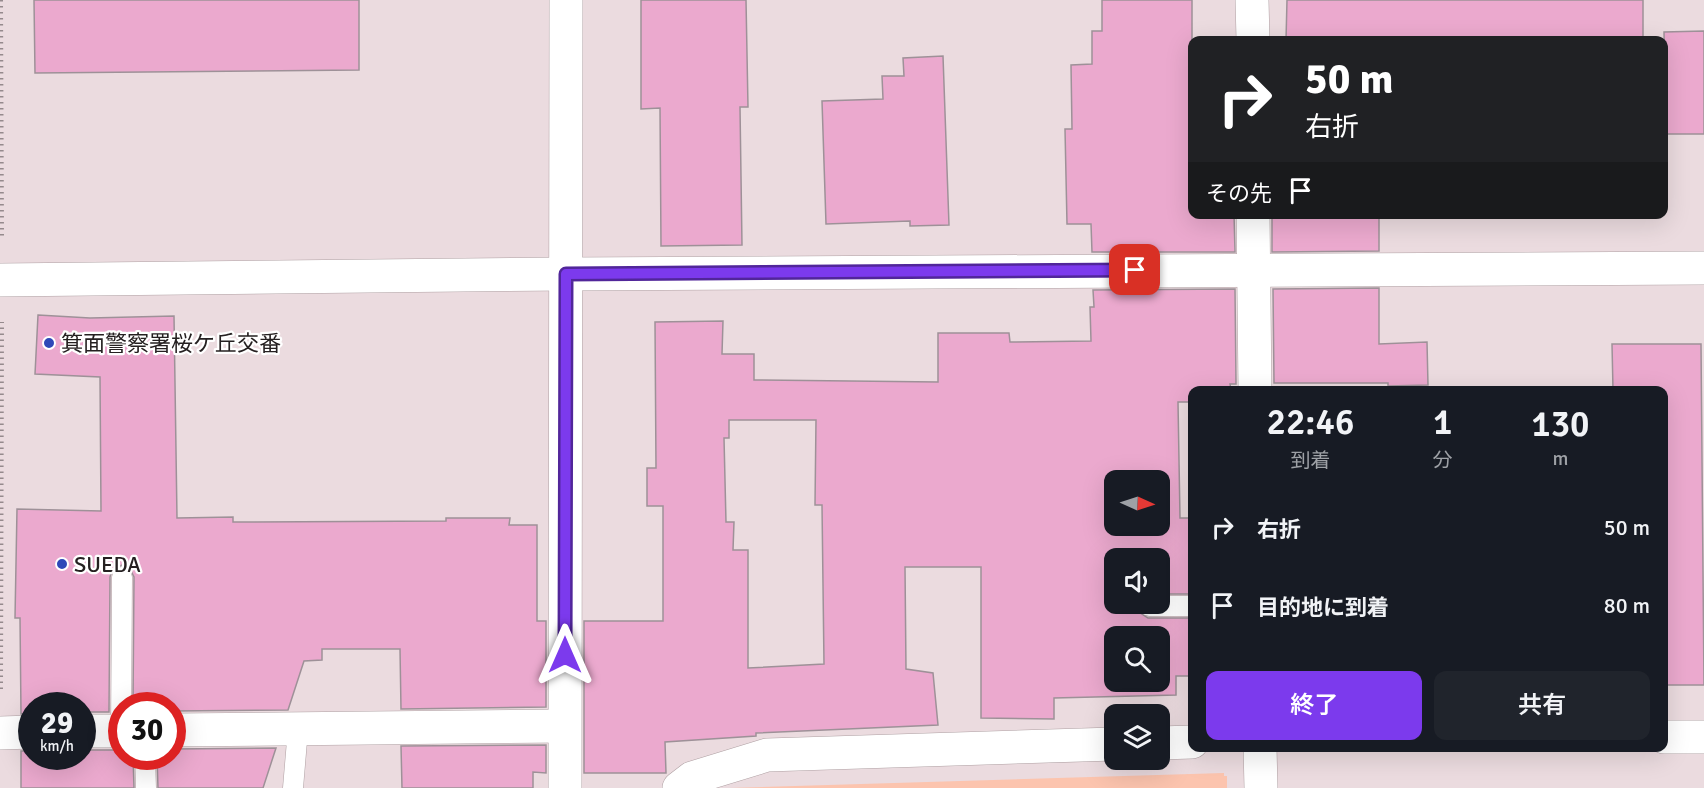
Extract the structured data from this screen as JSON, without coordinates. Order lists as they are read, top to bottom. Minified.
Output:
{"places":["箕面警察署桜ケ丘交番","SUEDA"],"north":"right","page":{"turn":["50 m","右折"],"then":"その先","eta":["22:46","到着","1","分","130","m"],"list":[{"name":"右折","value":"50 m"},{"name":"目的地に到着","value":"80 m"}],"buttons":["終了","共有"],"speed":"29 km/h","limit":"30"}}
